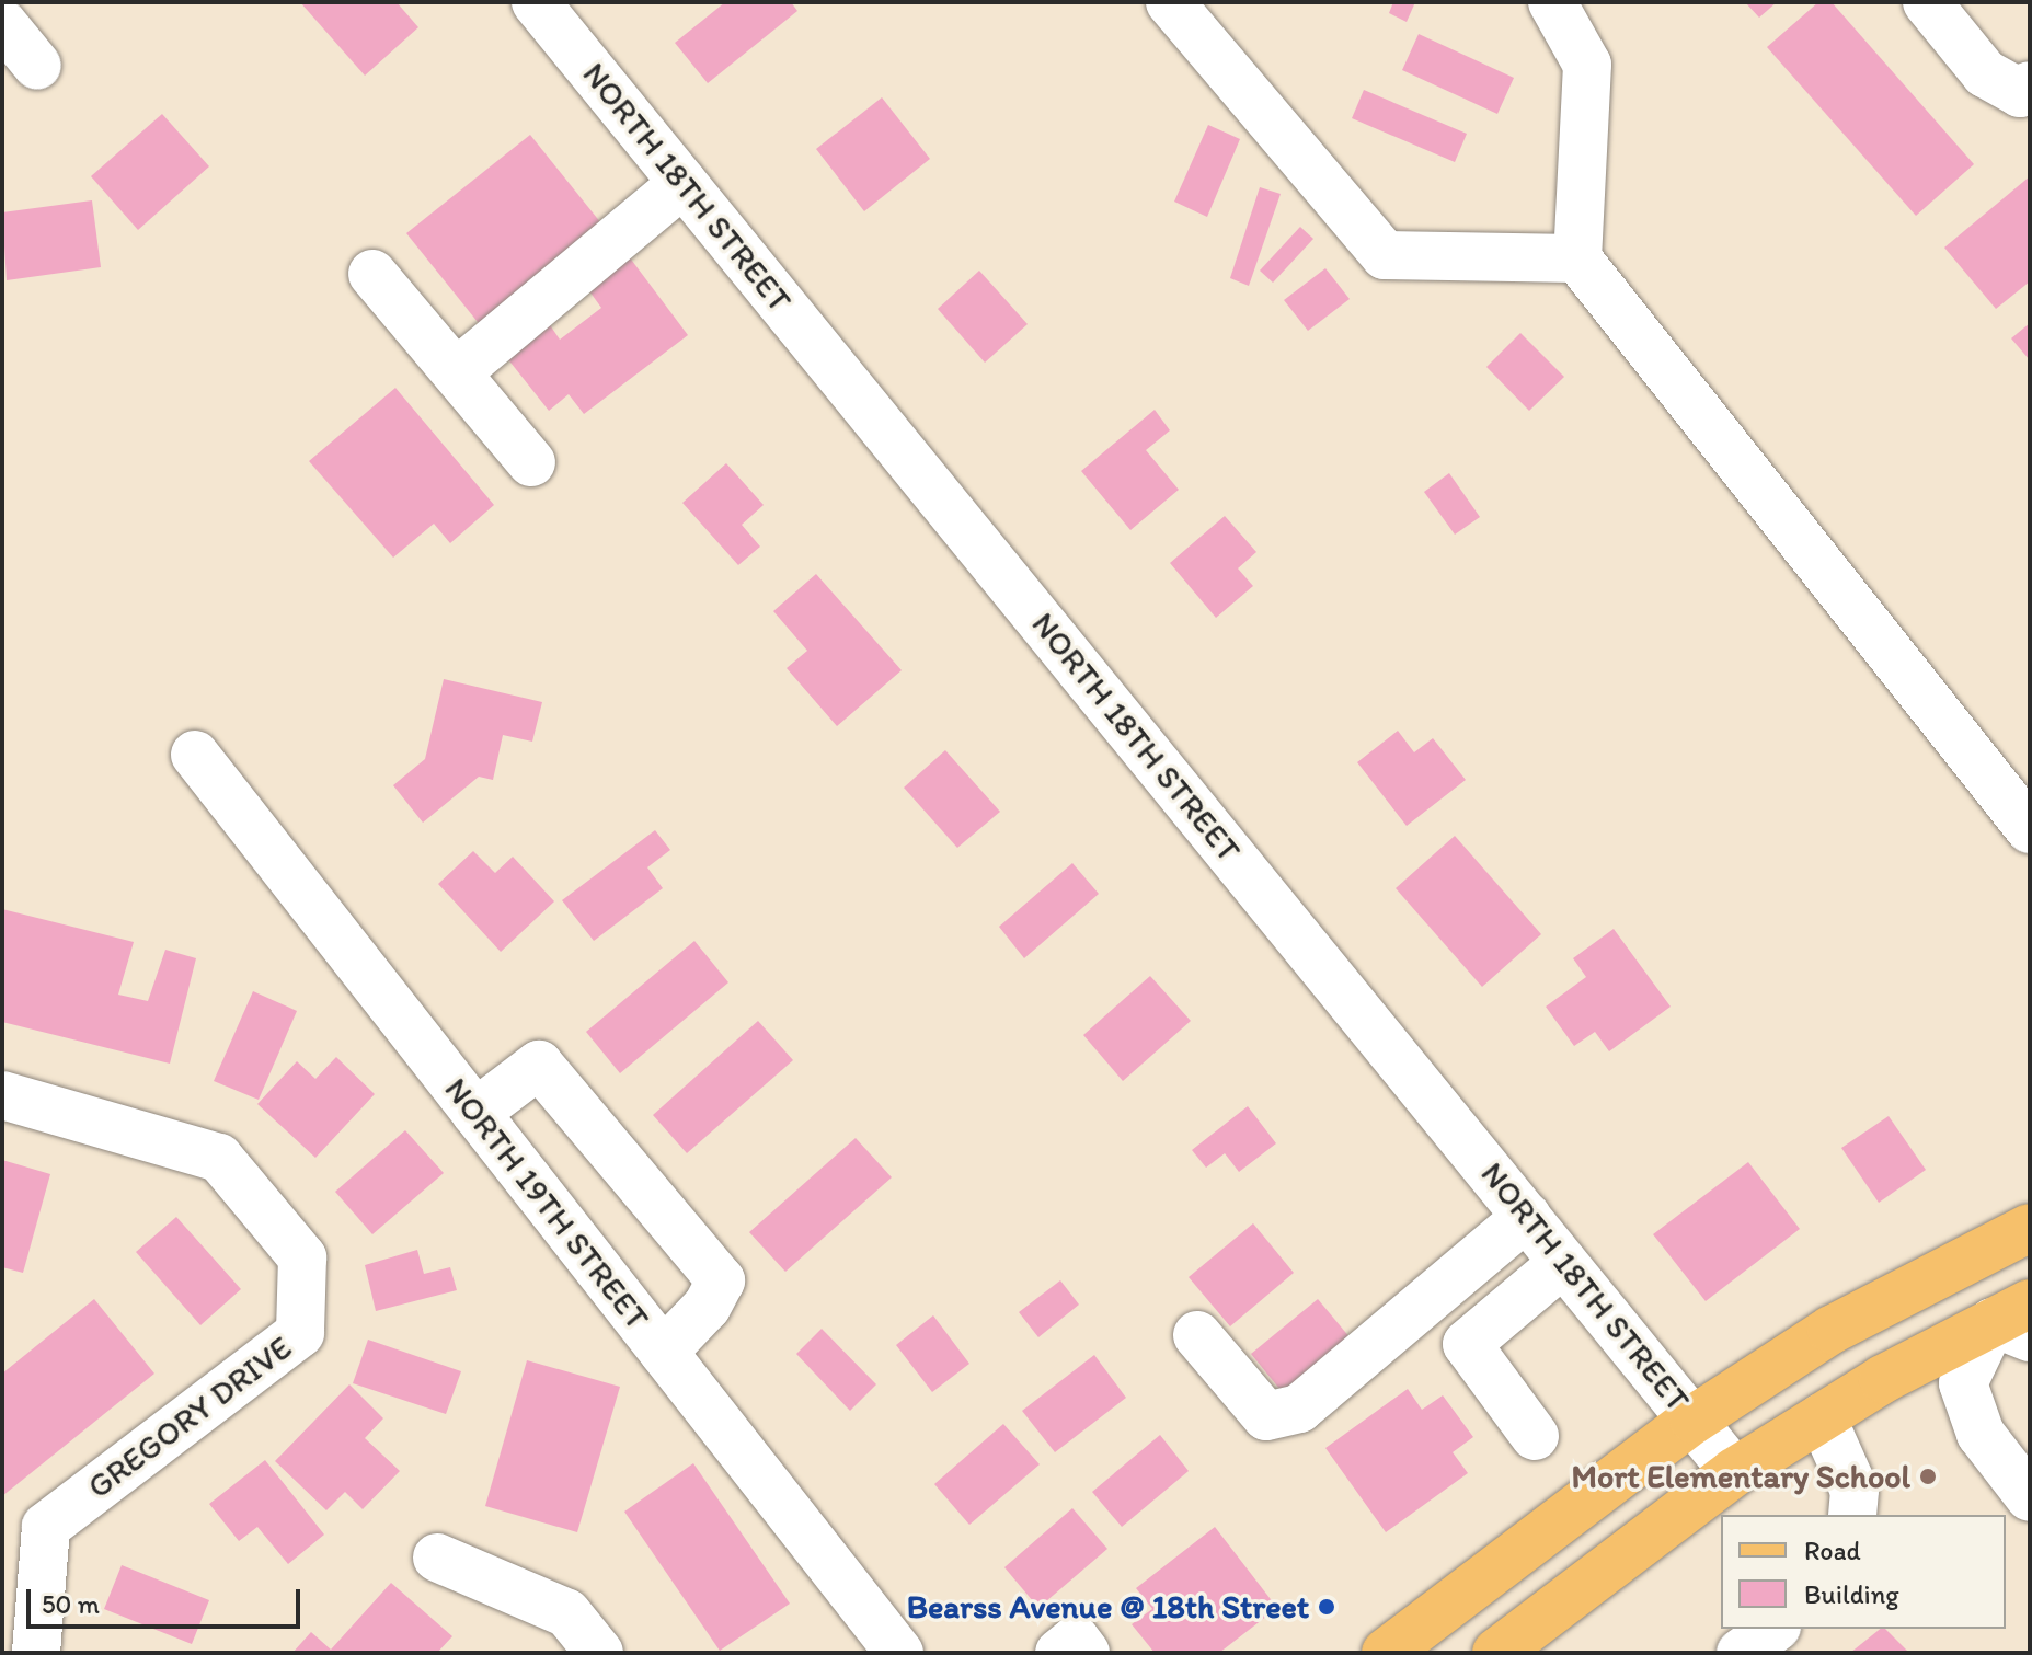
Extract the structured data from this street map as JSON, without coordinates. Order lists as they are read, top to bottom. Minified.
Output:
{"streets":{"street":["NORTH 18TH STREET","NORTH 19TH STREET","GREGORY DRIVE"]},"places":["Mort Elementary School","Bearss Avenue @ 18th Street"],"legend":["Road","Building"],"scale_bar":"50 m"}
